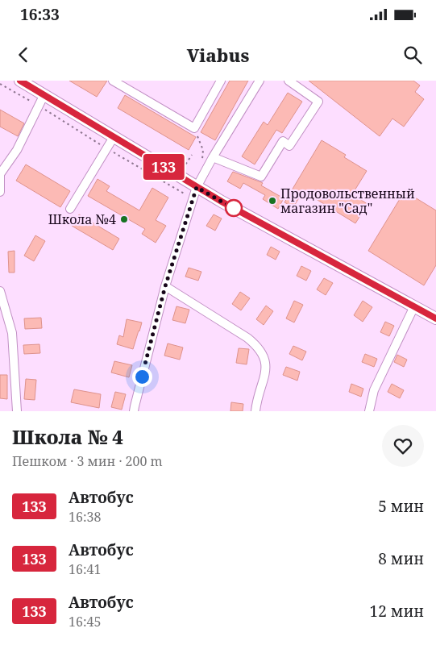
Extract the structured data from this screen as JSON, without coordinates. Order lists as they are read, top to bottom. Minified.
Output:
{"places":["Продовольственный магазин \"Сад\"","Школа №4"],"lines":["bus line 133"],"page":{"status":"16:33","header":"Viabus","on_map":"133","heading":["Школа № 4","Пешком · 3 мин · 200 m"],"list":[{"mark":"133","name":"Автобус","note":"16:38","value":"5 мин"},{"mark":"133","name":"Автобус","note":"16:41","value":"8 мин"},{"mark":"133","name":"Автобус","note":"16:45","value":"12 мин"}]}}
